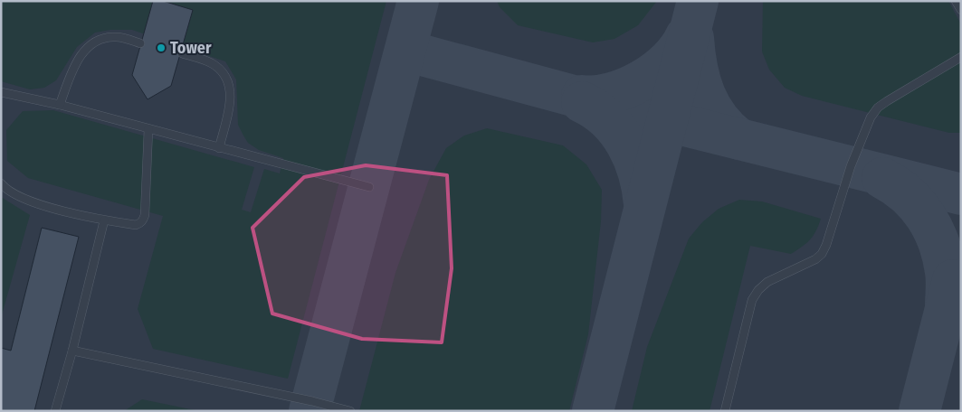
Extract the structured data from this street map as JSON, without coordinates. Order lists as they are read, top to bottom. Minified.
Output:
{"places":["Tower"]}
